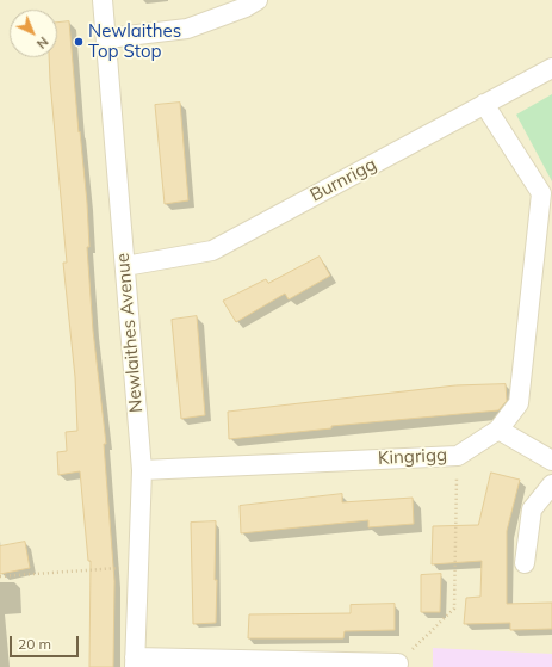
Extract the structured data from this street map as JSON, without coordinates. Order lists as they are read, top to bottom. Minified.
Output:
{"streets":{"street":["Burnrigg","Newlaithes Avenue","Kingrigg"]},"crossings":[["Burnrigg","Newlaithes Avenue"],["Burnrigg","Kingrigg"],["Newlaithes Avenue","Kingrigg"]],"places":["Newlaithes Top Stop"],"scale_bar":"20 m","north":"bottom right"}
